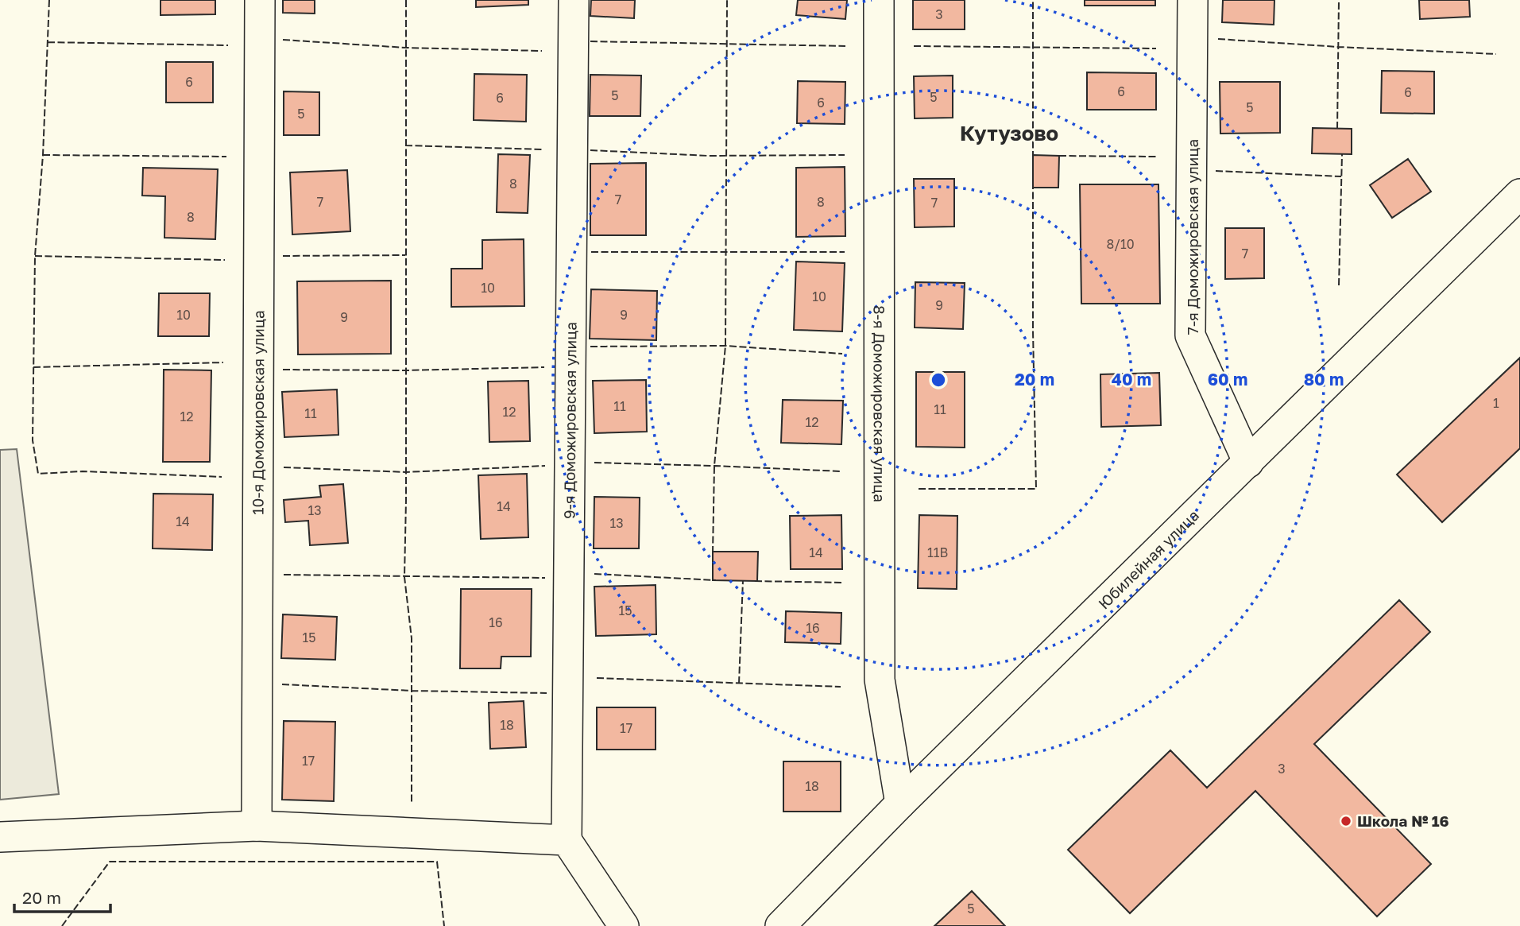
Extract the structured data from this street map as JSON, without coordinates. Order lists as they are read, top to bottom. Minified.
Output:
{"streets":{"street":["7-я Доможировская улица","8-я Доможировская улица","10-я Доможировская улица","9-я Доможировская улица","Юбилейная улица"]},"crossings":[["7-я Доможировская улица","Юбилейная улица"],["8-я Доможировская улица","Юбилейная улица"]],"districts":["Кутузово"],"places":["Школа № 16"],"house_numbers":["3","6","6","6","5","5","6","6","5","5","8","7","7","8","7","8","8/10","7","10","10","9","10","9","9","1","11","11","12","11","12","12","14","13","14","13","14","11В","15","16","16","15","18","17","17","3","18","5"],"scale_bar":"20 m","rings":["20 m","40 m","60 m","80 m"]}
